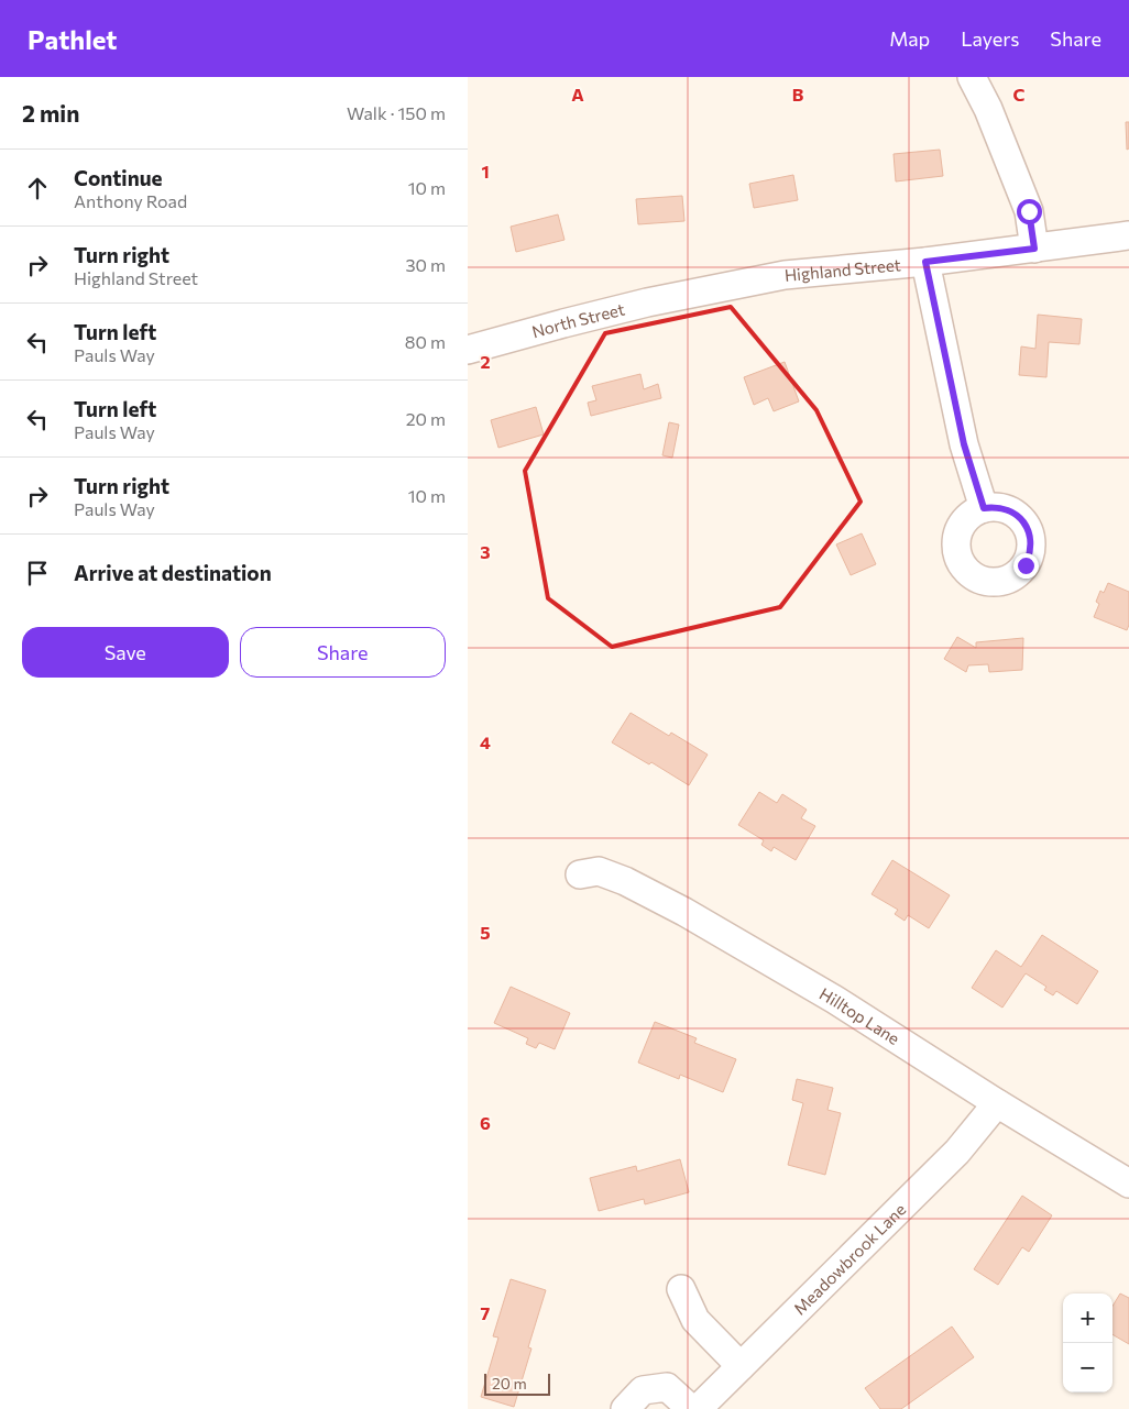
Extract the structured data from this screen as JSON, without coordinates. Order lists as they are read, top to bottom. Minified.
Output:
{"streets":{"street":["Highland Street","North Street","Hilltop Lane","Meadowbrook Lane"]},"crossings":[["Highland Street","North Street"],["Hilltop Lane","Meadowbrook Lane"]],"scale_bar":"20 m","page":{"header":"Pathlet","nav":["Map","Layers","Share"],"heading":["2 min","Walk · 150 m"],"list":[["Continue","Anthony Road","10 m"],["Turn right","Highland Street","30 m"],["Turn left","Pauls Way","80 m"],["Turn left","Pauls Way","20 m"],["Turn right","Pauls Way","10 m"],"Arrive at destination"],"buttons":["Save","Share"],"map_buttons":["+","−"],"scale":"20 m"},"grid":{"columns":["A","B","C"],"rows":["1","2","3","4","5","6","7"]}}
